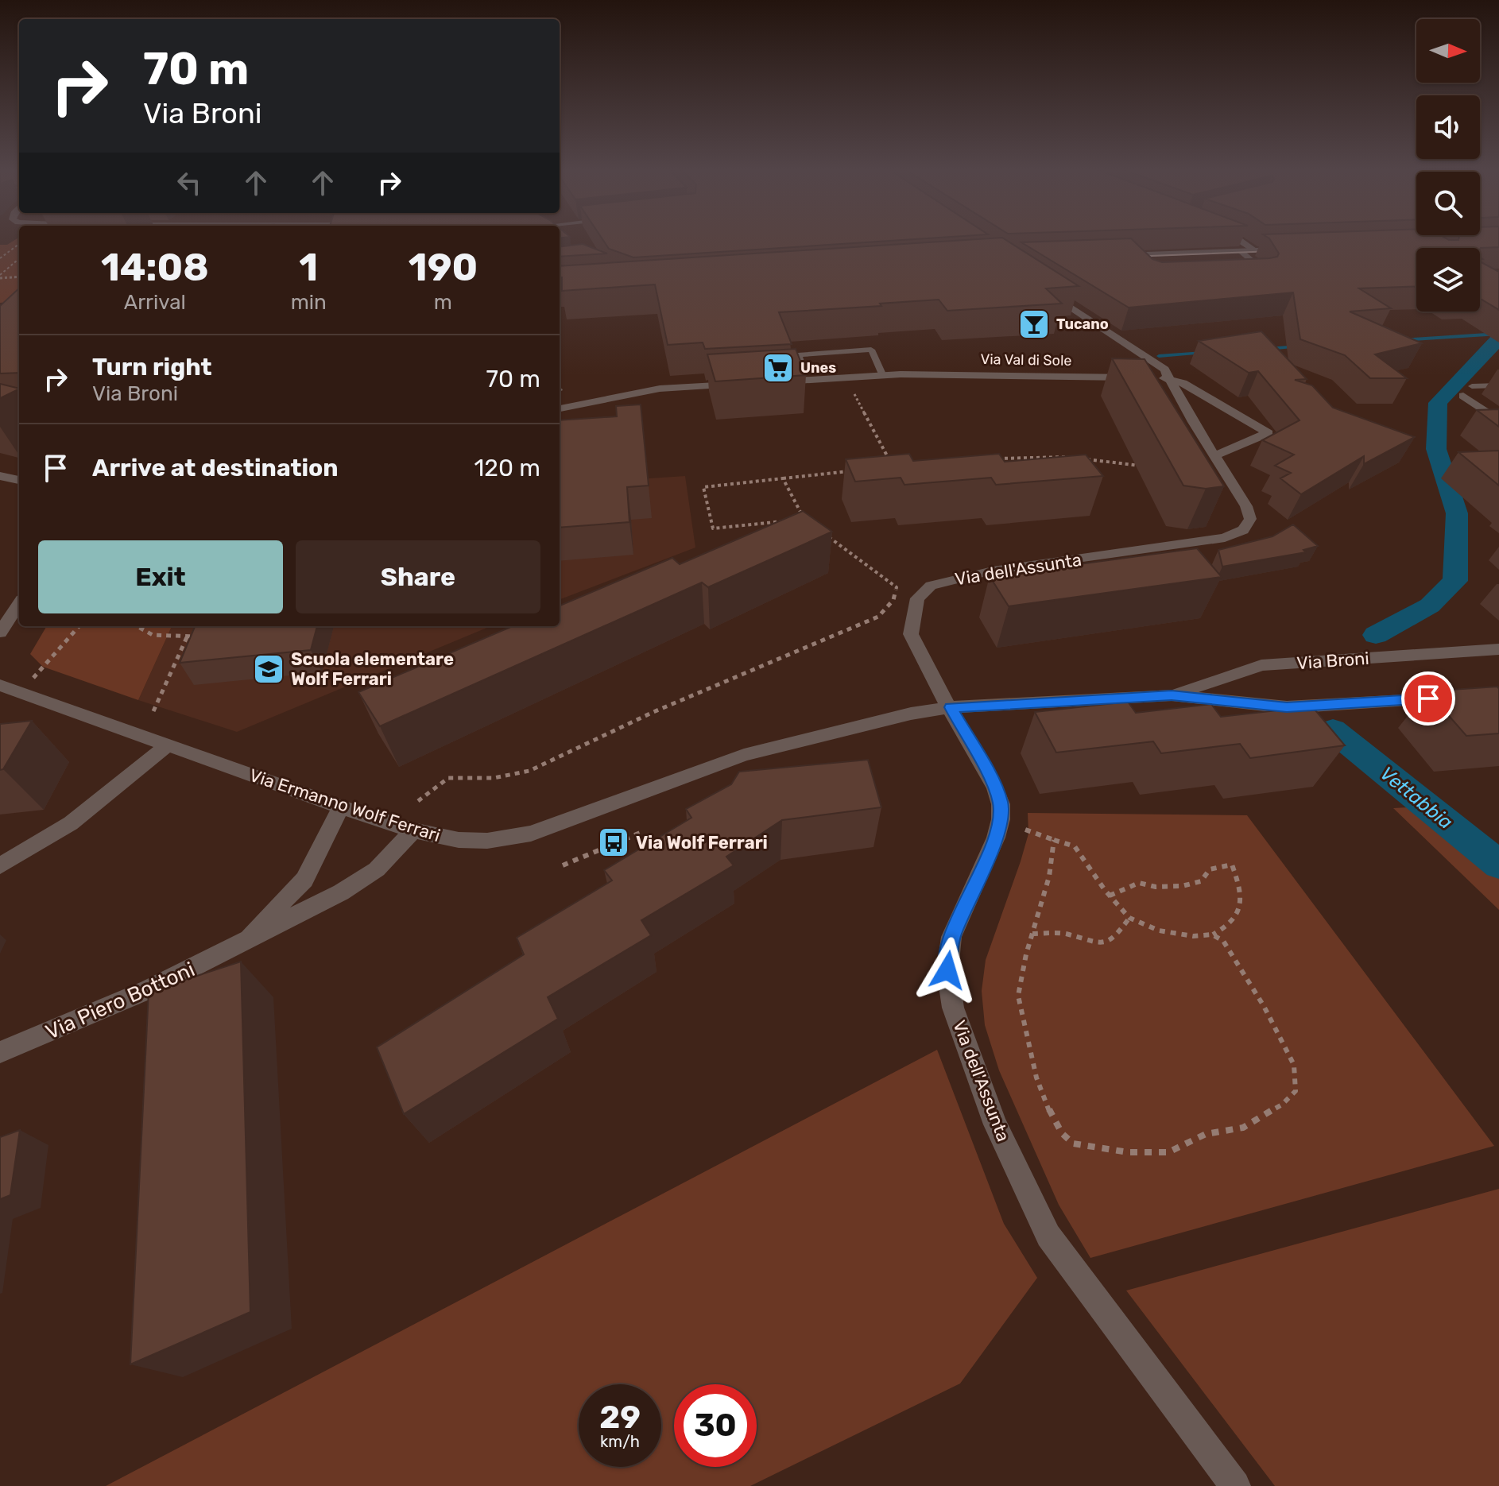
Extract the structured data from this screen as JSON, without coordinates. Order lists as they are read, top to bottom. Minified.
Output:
{"streets":{"street":["Via Val di Sole","Via dell'Assunta","Via Broni","Via Ermanno Wolf Ferrari","Via Piero Bottoni"]},"crossings":[["Via dell'Assunta","Via Broni"],["Via dell'Assunta","Via Ermanno Wolf Ferrari"],["Via Broni","Via Ermanno Wolf Ferrari"],["Via Ermanno Wolf Ferrari","Via Piero Bottoni"]],"water":["Vettabbia"],"places":{"bar":["Tucano"],"supermarket":["Unes"],"school or university":["Scuola elementare Wolf Ferrari"],"bus stop":["Via Wolf Ferrari"]},"north":"right","page":{"turn":["70 m","Via Broni"],"eta":["14:08","Arrival","1","min","190","m"],"list":[{"name":"Turn right","note":"Via Broni","value":"70 m"},{"name":"Arrive at destination","value":"120 m"}],"buttons":["Exit","Share"],"speed":"29 km/h","limit":"30"}}
